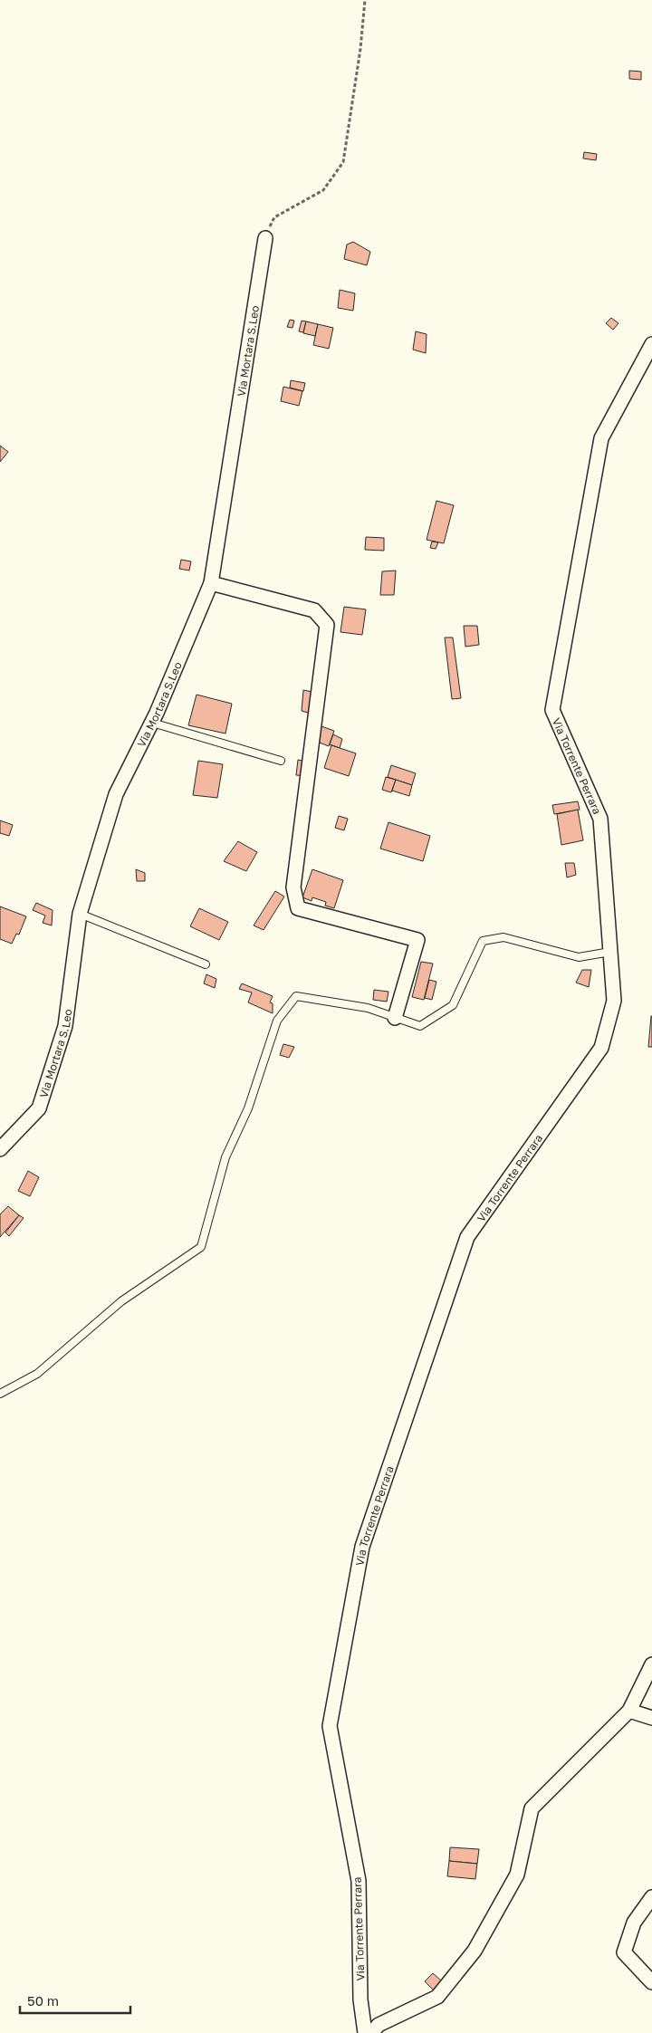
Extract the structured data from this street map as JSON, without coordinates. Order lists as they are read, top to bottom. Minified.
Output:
{"streets":{"street":["Via Mortara S.Leo","Via Torrente Perrara"]},"scale_bar":"50 m"}
